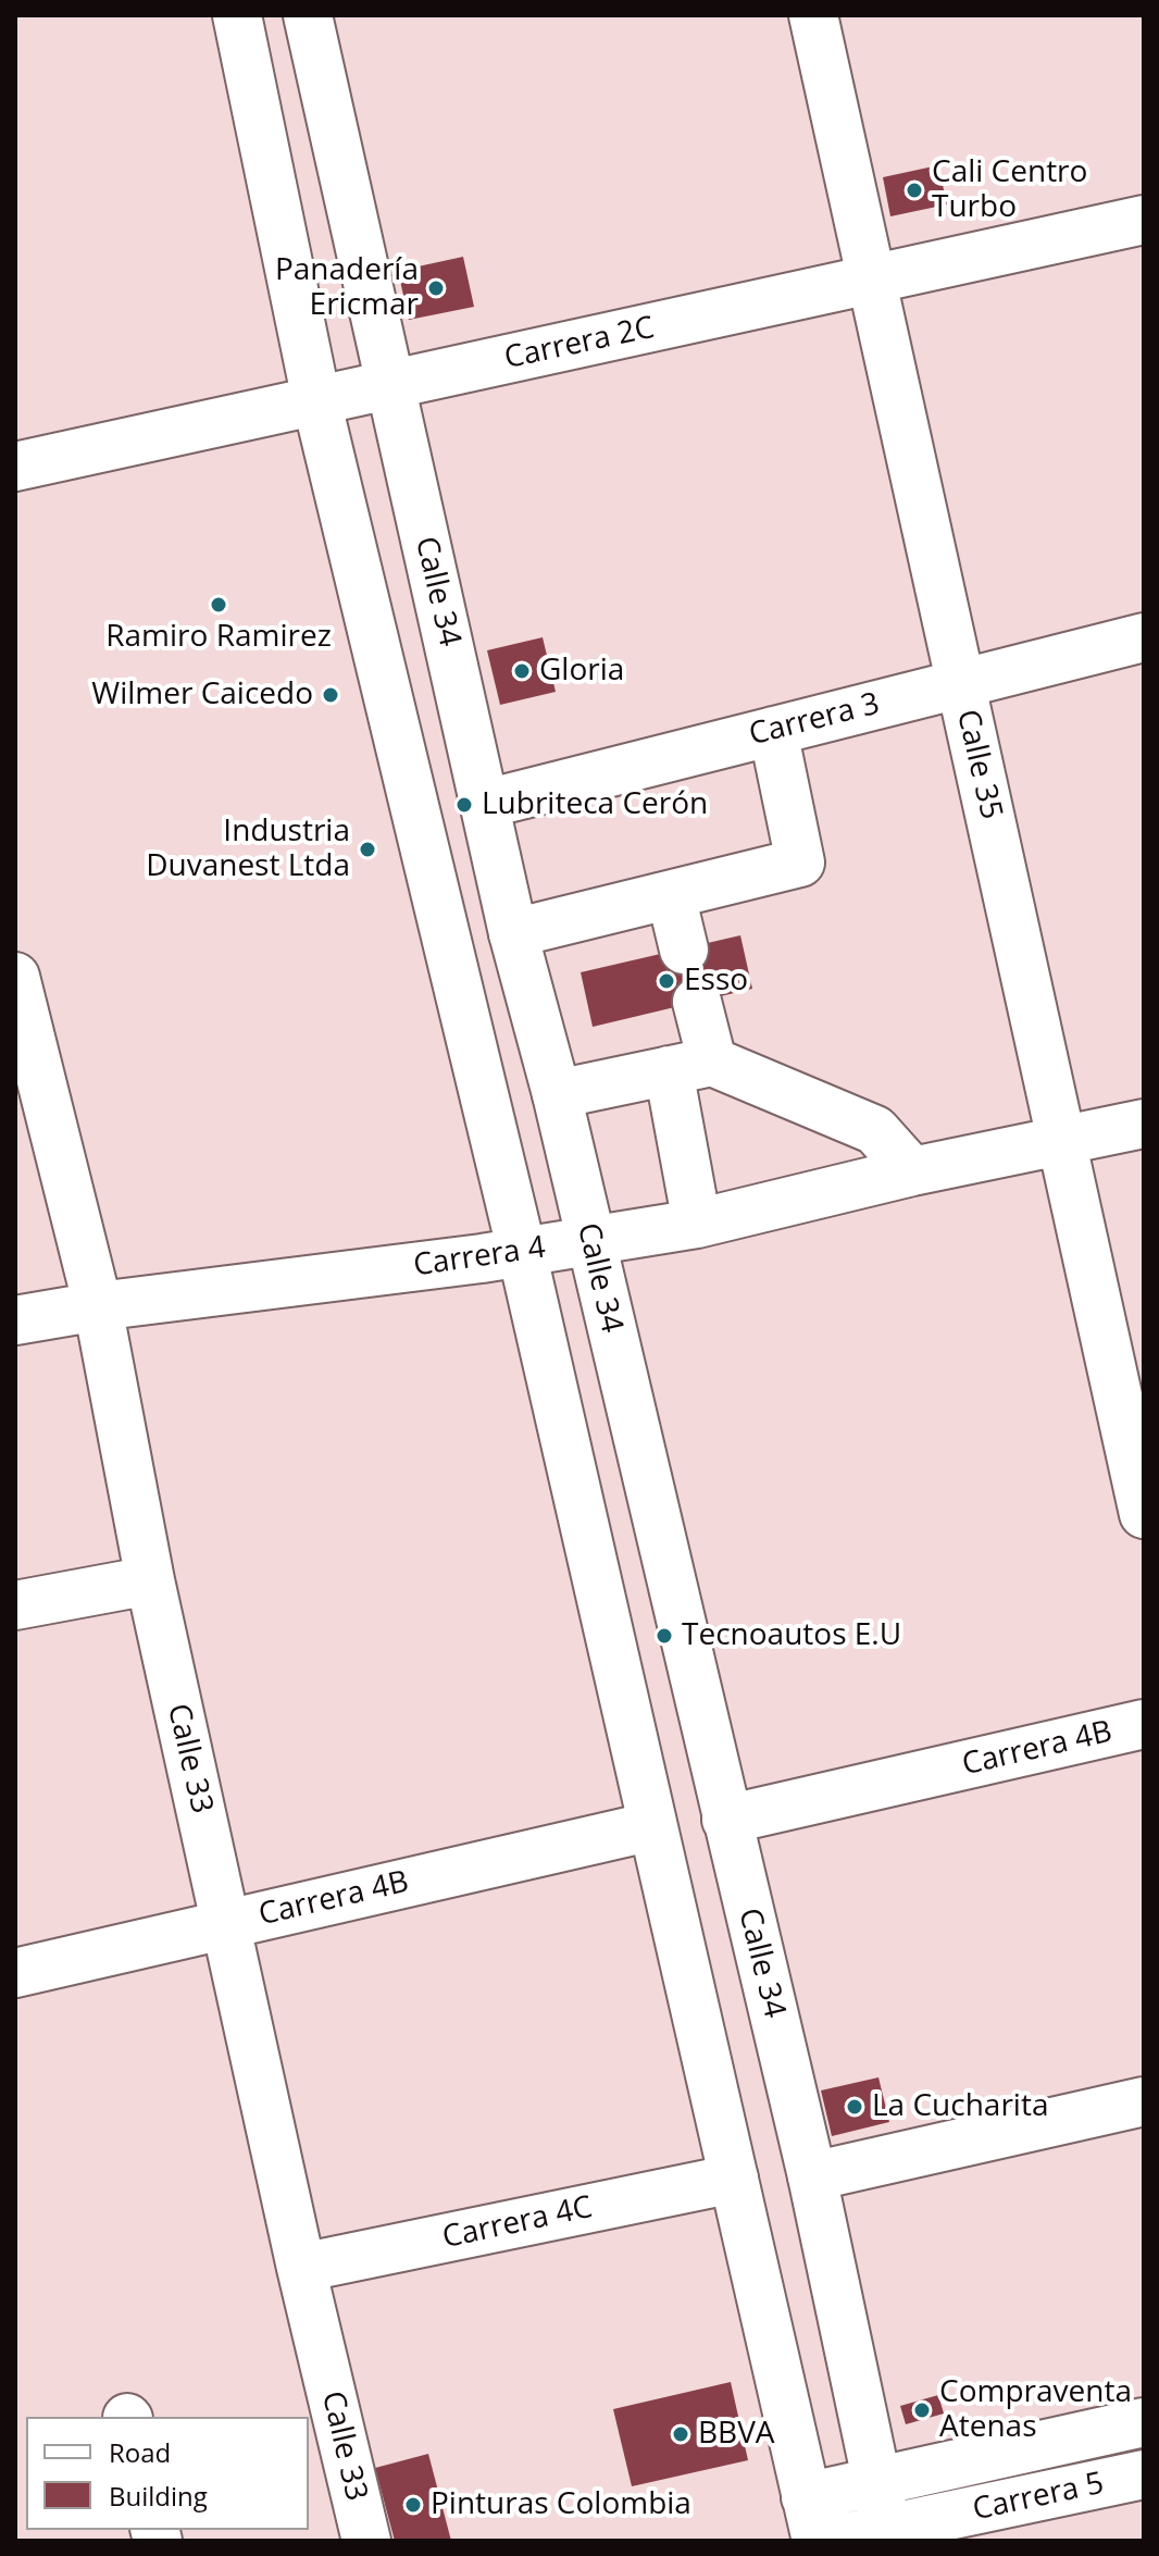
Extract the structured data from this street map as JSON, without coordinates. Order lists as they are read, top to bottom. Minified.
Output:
{"streets":{"street":["Carrera 2C","Calle 34","Carrera 3","Calle 35","Carrera 4","Carrera 4B","Calle 33","Carrera 4C","Carrera 5"]},"crossings":[["Carrera 2C","Calle 34"],["Carrera 2C","Calle 35"],["Calle 34","Carrera 3"],["Calle 34","Carrera 4"],["Calle 34","Carrera 4B"],["Calle 34","Carrera 5"],["Carrera 3","Calle 35"],["Calle 35","Carrera 4"],["Carrera 4","Calle 33"],["Carrera 4B","Calle 33"],["Calle 33","Carrera 4C"]],"places":["Cali Centro Turbo","Panadería Ericmar","Ramiro Ramirez","Gloria","Wilmer Caicedo","Lubriteca Cerón","Industria Duvanest Ltda","Esso","Tecnoautos E.U","La Cucharita","Compraventa Atenas","BBVA","Pinturas Colombia"],"legend":["Road","Building"]}
